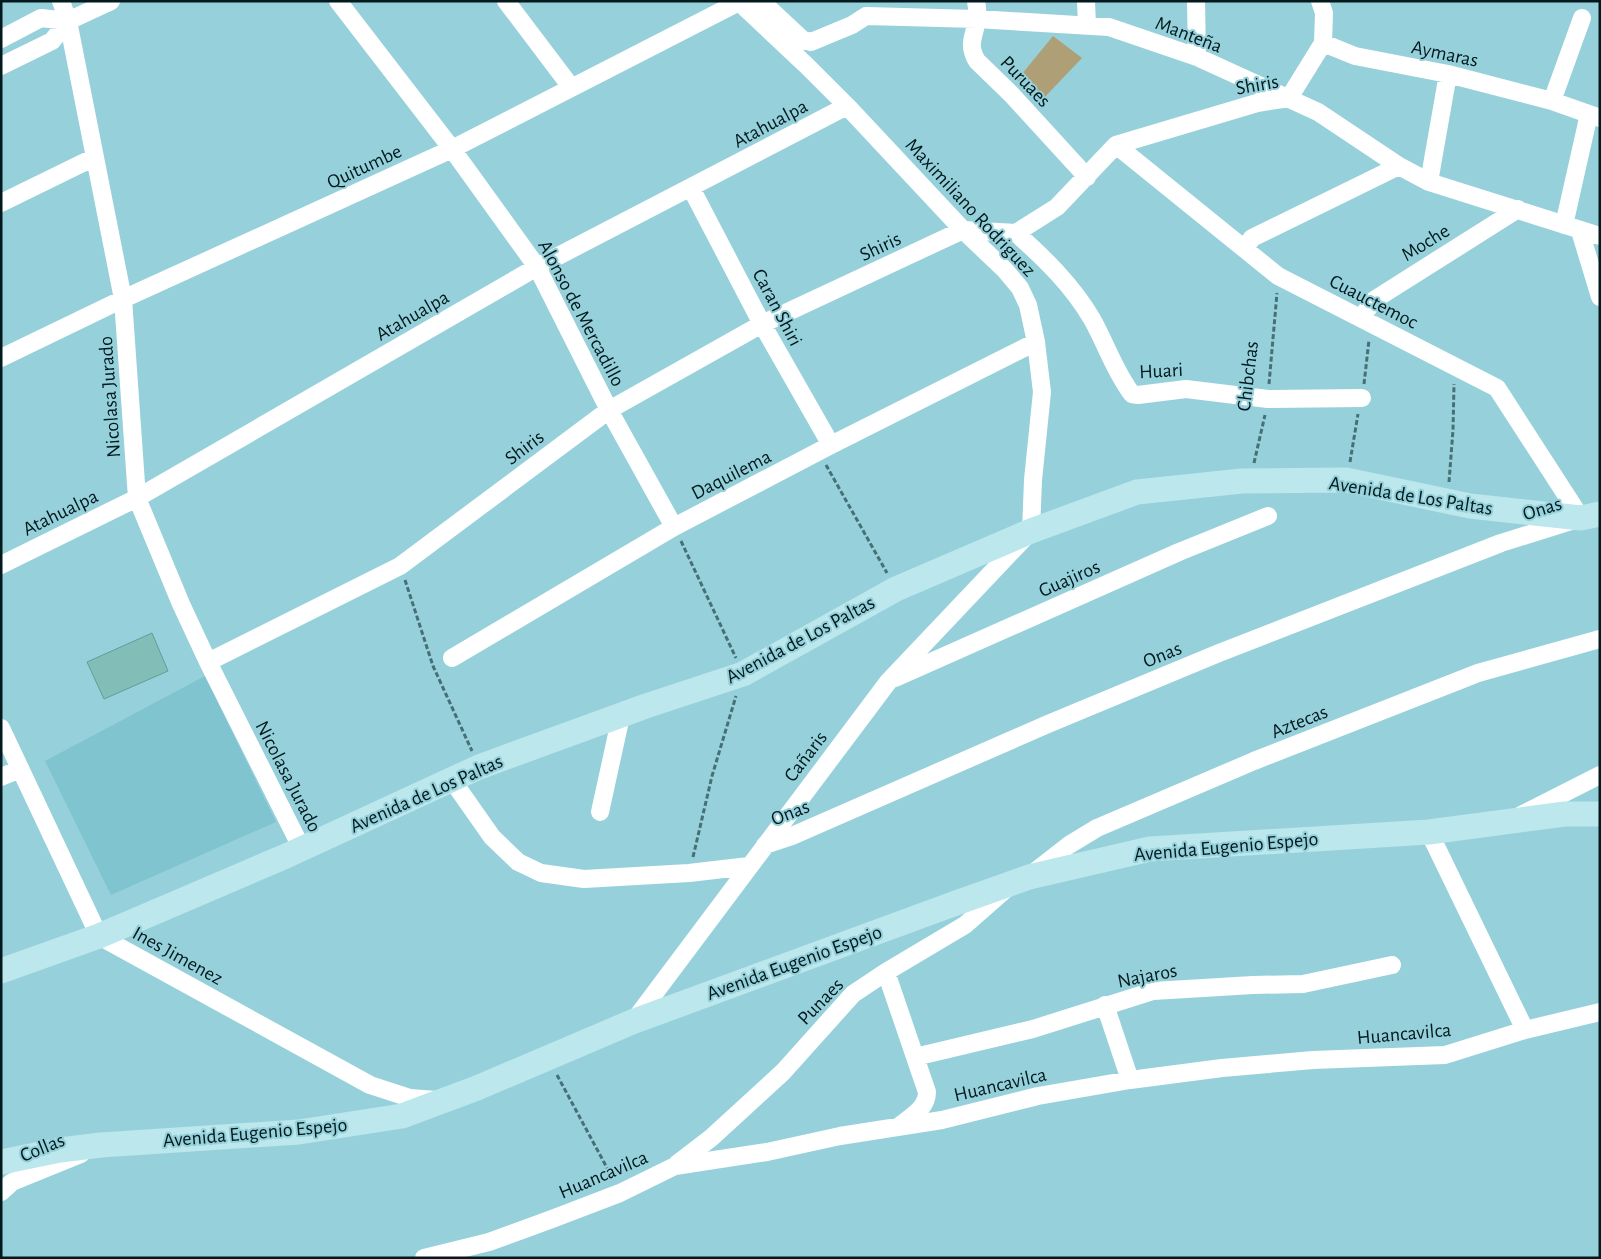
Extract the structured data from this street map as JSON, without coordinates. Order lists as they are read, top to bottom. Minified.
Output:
{"streets":{"main road":["Avenida de Los Paltas","Avenida Eugenio Espejo"],"street":["Manteña","Aymaras","Puruaes","Shiris","Atahualpa","Quitumbe","Maximiliano Rodriguez","Moche","Cuauctemoc","Caran Shiri","Alonso de Mercadillo","Huari","Nicolasa Jurado","Daquilema","Onas","Guajiros","Aztecas","Cañaris","Ines Jimenez","Najaros","Punaes","Huancavilca","Collas"],"path":["Chibchas"]},"crossings":[["Manteña","Puruaes"],["Manteña","Shiris"],["Shiris","Maximiliano Rodriguez"],["Shiris","Moche"],["Shiris","Cuauctemoc"],["Shiris","Caran Shiri"],["Shiris","Alonso de Mercadillo"],["Shiris","Huari"],["Shiris","Nicolasa Jurado"],["Atahualpa","Maximiliano Rodriguez"],["Atahualpa","Caran Shiri"],["Atahualpa","Alonso de Mercadillo"],["Atahualpa","Nicolasa Jurado"],["Quitumbe","Maximiliano Rodriguez"],["Quitumbe","Alonso de Mercadillo"],["Quitumbe","Nicolasa Jurado"],["Maximiliano Rodriguez","Daquilema"],["Maximiliano Rodriguez","Avenida de Los Paltas"],["Maximiliano Rodriguez","Cañaris"],["Moche","Cuauctemoc"],["Cuauctemoc","Chibchas"],["Cuauctemoc","Avenida de Los Paltas"],["Cuauctemoc","Onas"],["Caran Shiri","Daquilema"],["Alonso de Mercadillo","Daquilema"],["Huari","Chibchas"],["Chibchas","Avenida de Los Paltas"],["Nicolasa Jurado","Avenida de Los Paltas"],["Avenida de Los Paltas","Onas"],["Avenida de Los Paltas","Cañaris"],["Avenida de Los Paltas","Ines Jimenez"],["Onas","Cañaris"],["Guajiros","Cañaris"],["Aztecas","Avenida Eugenio Espejo"],["Aztecas","Punaes"],["Cañaris","Avenida Eugenio Espejo"],["Avenida Eugenio Espejo","Ines Jimenez"],["Avenida Eugenio Espejo","Punaes"],["Avenida Eugenio Espejo","Collas"],["Punaes","Huancavilca"]]}
